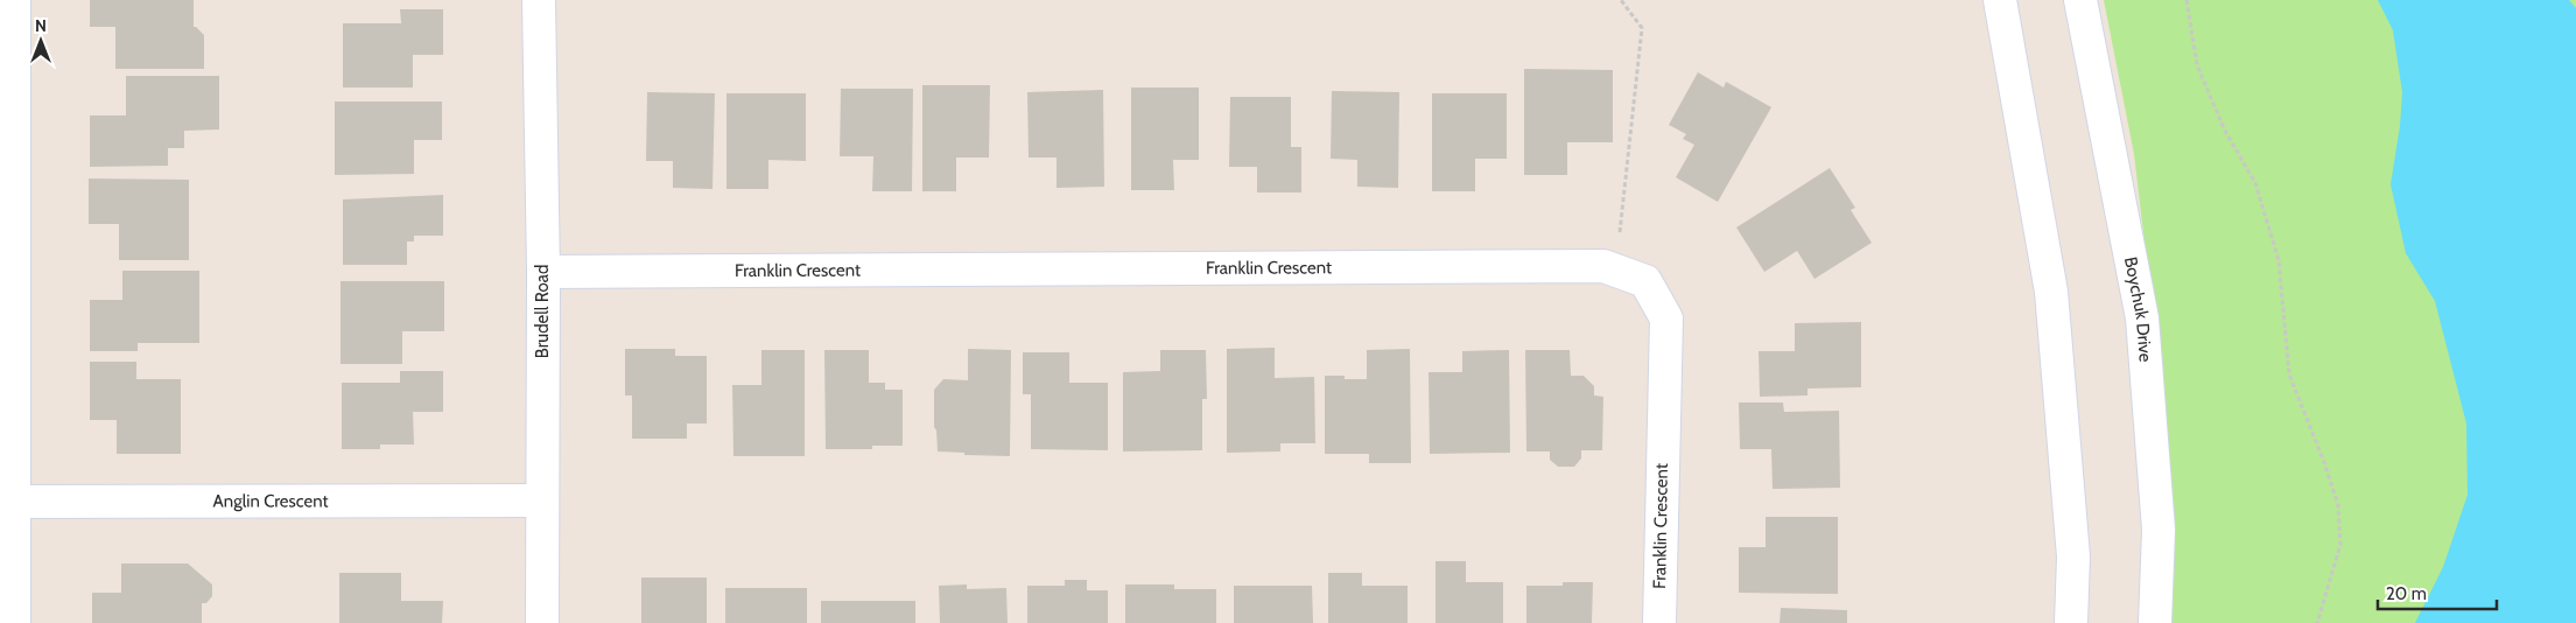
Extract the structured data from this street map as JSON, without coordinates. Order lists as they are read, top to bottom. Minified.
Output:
{"streets":{"street":["Franklin Crescent","Boychuk Drive","Brudell Road","Anglin Crescent"]},"crossings":[["Franklin Crescent","Brudell Road"],["Brudell Road","Anglin Crescent"]],"scale_bar":"20 m","north":"top"}
